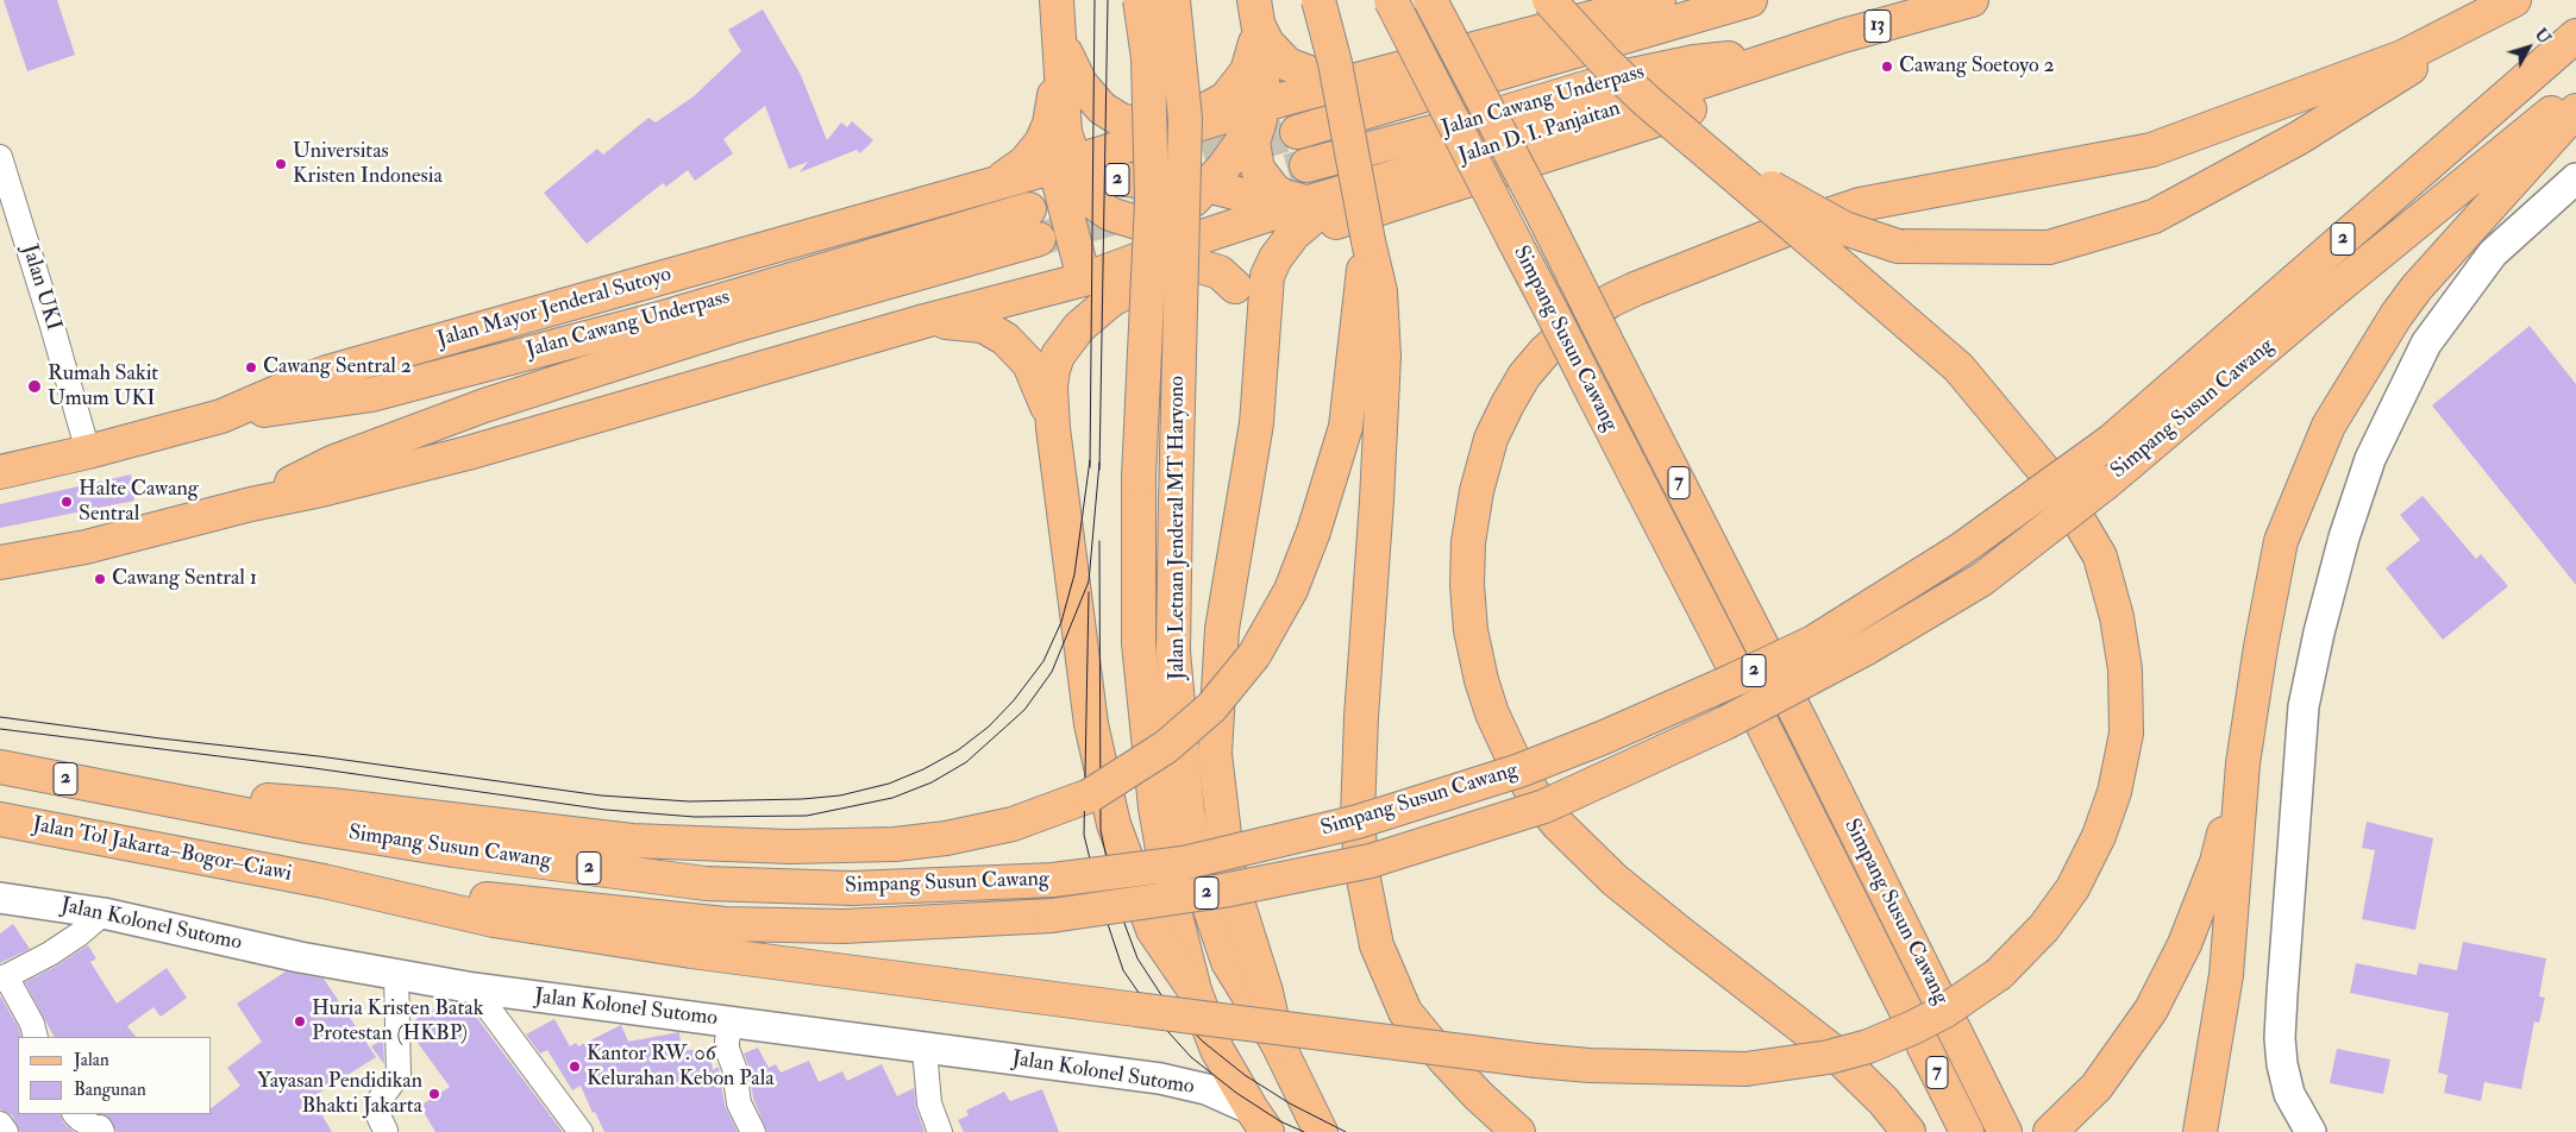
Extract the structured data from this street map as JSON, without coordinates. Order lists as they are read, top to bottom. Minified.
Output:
{"streets":{"main road":["13","Jalan Cawang Underpass","Jalan D. I. Panjaitan","2","Jalan Mayor Jenderal Sutoyo","Simpang Susun Cawang","7","Jalan Letnan Jenderal MT Haryono","Jalan Tol Jakarta–Bogor–Ciawi"],"street":["Jalan UKI","Jalan Kolonel Sutomo"]},"crossings":[["Jalan Cawang Underpass","Jalan D. I. Panjaitan"],["Jalan Cawang Underpass","Jalan Mayor Jenderal Sutoyo"],["Jalan D. I. Panjaitan","2"],["2","Jalan Mayor Jenderal Sutoyo"],["2","Simpang Susun Cawang"],["Jalan UKI","Jalan Mayor Jenderal Sutoyo"],["Simpang Susun Cawang","Jalan Tol Jakarta–Bogor–Ciawi"],["Jalan Letnan Jenderal MT Haryono","Jalan Kolonel Sutomo"]],"places":["Cawang Soetoyo 2","Universitas Kristen Indonesia","Cawang Sentral 2","Rumah Sakit Umum UKI","Halte Cawang Sentral","Cawang Sentral 1","Huria Kristen Batak Protestan (HKBP)","Kantor RW. 06 Kelurahan Kebon Pala","Yayasan Pendidikan Bhakti Jakarta"],"legend":["Jalan","Bangunan"],"north":"top right"}
